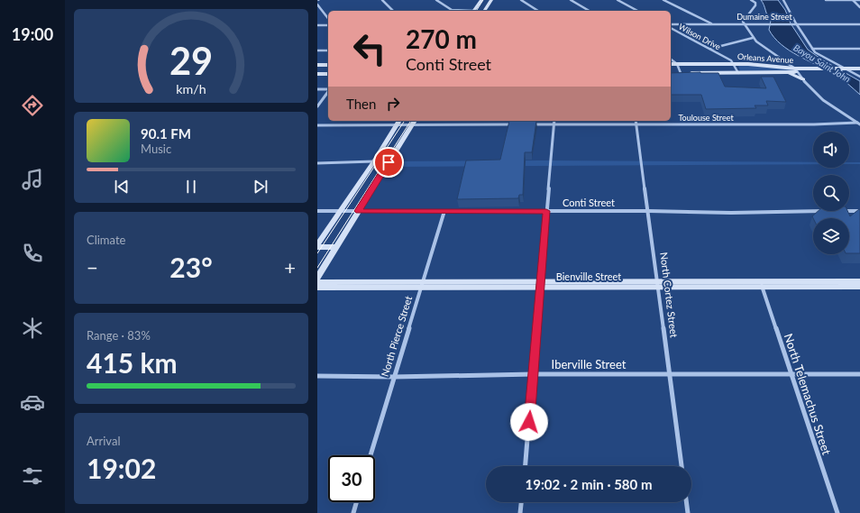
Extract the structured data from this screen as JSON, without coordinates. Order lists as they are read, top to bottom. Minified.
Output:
{"streets":{"street":["Dumaine Street","Wilson Drive","Orleans Avenue","Toulouse Street","Conti Street","Bienville Street","North Cortez Street","North Pierce Street","Iberville Street","North Telemachus Street"]},"crossings":[["Wilson Drive","Orleans Avenue"],["Toulouse Street","North Cortez Street"],["Conti Street","North Cortez Street"],["Conti Street","North Pierce Street"],["Bienville Street","North Cortez Street"],["Bienville Street","North Pierce Street"],["Bienville Street","North Telemachus Street"],["North Cortez Street","Iberville Street"],["North Pierce Street","Iberville Street"],["Iberville Street","North Telemachus Street"]],"water":["Bayou Saint John"],"page":{"tabs":"19:00","turn":["270 m","Conti Street"],"then":"Then","song":["90.1 FM","Music"],"tile":["Climate",["Range · 83%","415 km"],["Arrival","19:02"]],"heat":["−","23°","+"],"limit":"30","trip":"19:02 · 2 min · 580 m","gauge":["29","km/h"]}}
